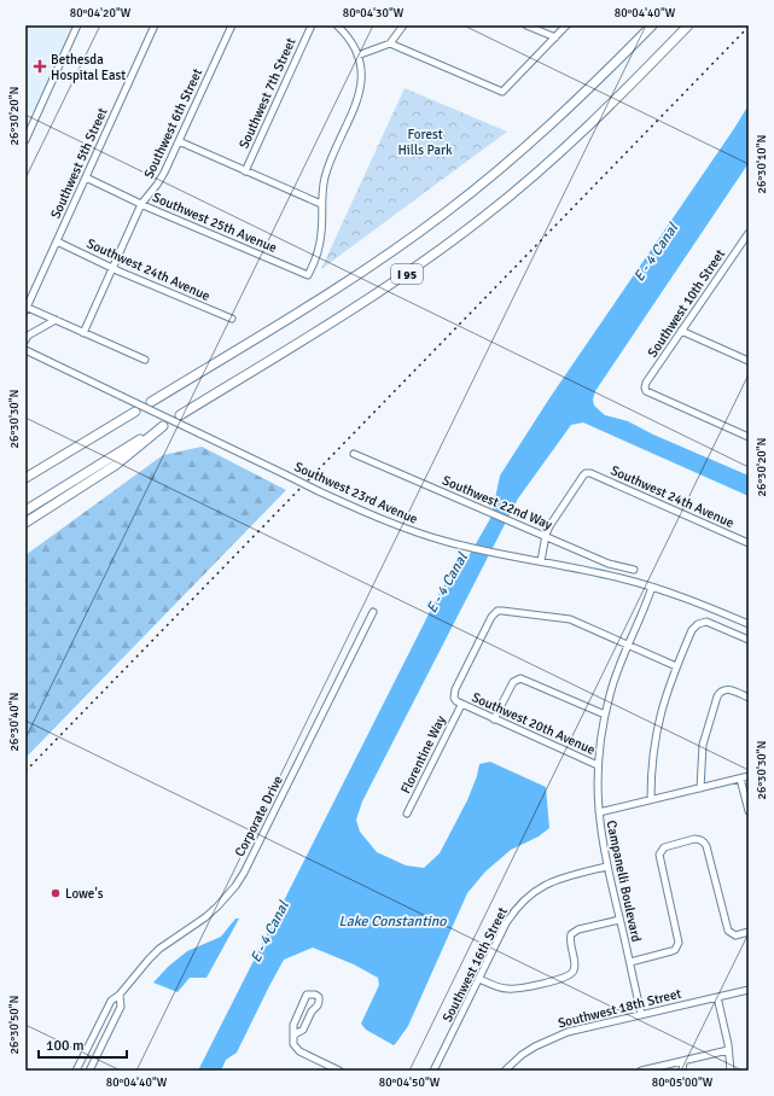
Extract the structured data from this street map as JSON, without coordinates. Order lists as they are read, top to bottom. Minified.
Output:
{"streets":{"highway":["I 95"],"street":["Southwest 7th Street","Southwest 6th Street","Southwest 5th Street","Southwest 25th Avenue","Southwest 24th Avenue","Southwest 10th Street","Southwest 23rd Avenue","Southwest 22nd Way","Southwest 20th Avenue","Florentine Way","Corporate Drive","Campanelli Boulevard","Southwest 16th Street","Southwest 18th Street"]},"crossings":[["Southwest 6th Street","Southwest 25th Avenue"],["Southwest 6th Street","Southwest 24th Avenue"],["Southwest 5th Street","Southwest 25th Avenue"],["Southwest 5th Street","Southwest 24th Avenue"],["Southwest 24th Avenue","Southwest 22nd Way"],["Southwest 23rd Avenue","Campanelli Boulevard"],["Southwest 20th Avenue","Florentine Way"],["Southwest 20th Avenue","Campanelli Boulevard"],["Campanelli Boulevard","Southwest 16th Street"],["Campanelli Boulevard","Southwest 18th Street"]],"water":["E - 4 Canal","Lake Constantino"],"parks":["Forest Hills Park"],"places":{"health":["Bethesda Hospital East"],"other":["Lowe's"]},"scale_bar":"100 m","coordinates":["80°04'20\"W","80°04'30\"W","80°04'40\"W","26°30'20\"N","26°30'10\"N","26°30'30\"N","26°30'40\"N","26°30'50\"N","80°04'50\"W","80°05'00\"W"]}
